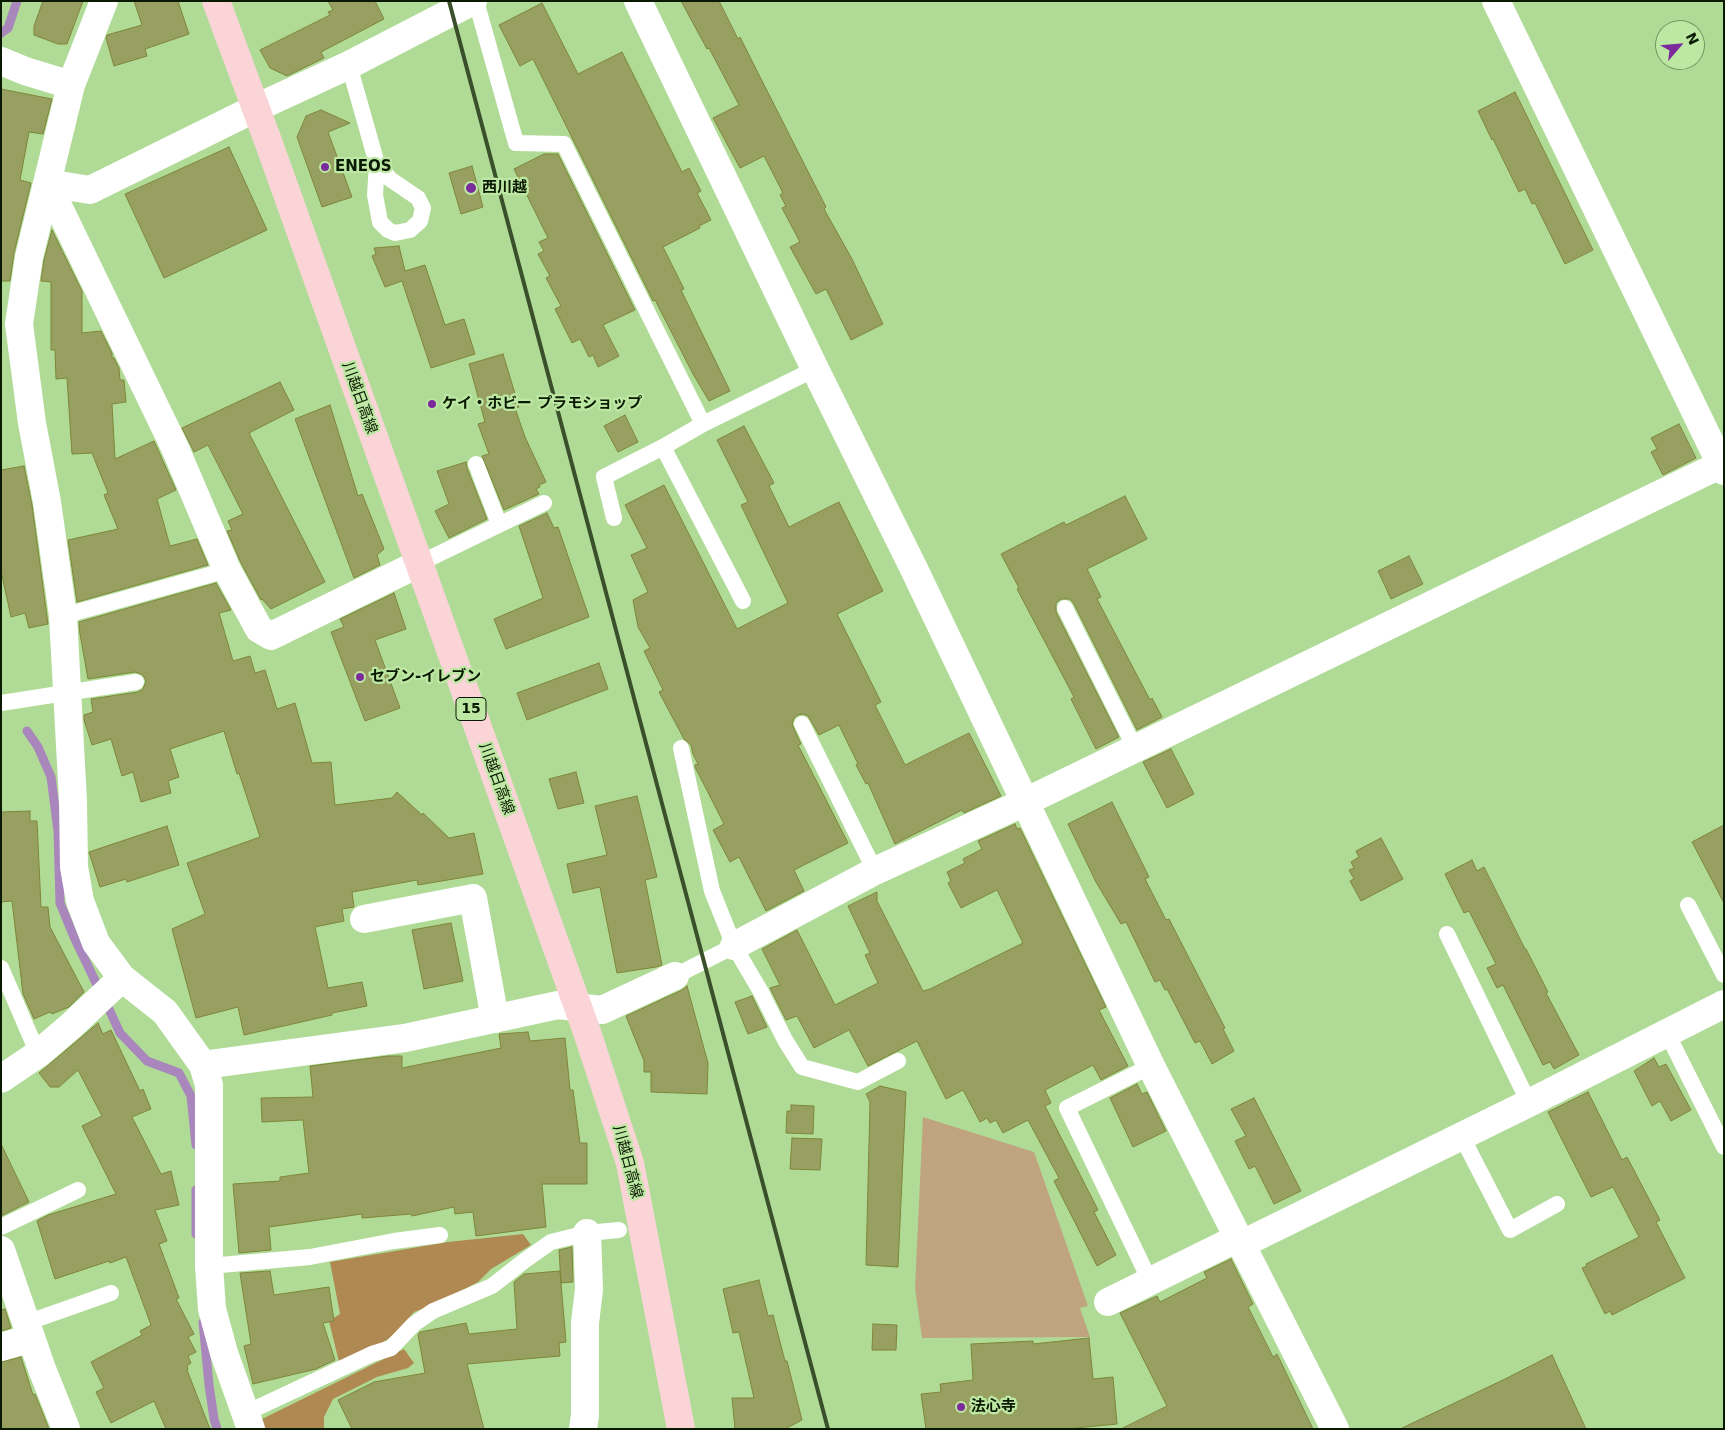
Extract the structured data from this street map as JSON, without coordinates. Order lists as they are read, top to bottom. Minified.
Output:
{"streets":{"main road":["川越日高線","15"]},"places":["ENEOS","西川越","ケイ・ホビー プラモショップ","セブン-イレブン","法心寺"],"north":"top right"}
